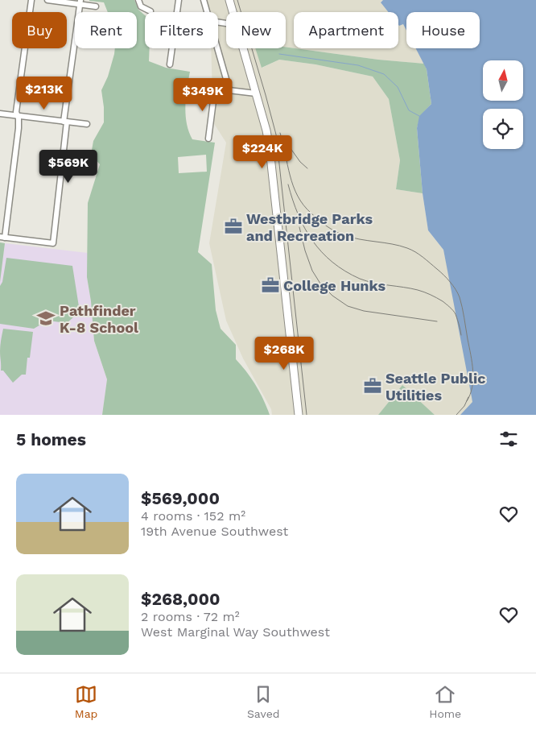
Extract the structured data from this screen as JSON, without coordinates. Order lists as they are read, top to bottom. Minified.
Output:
{"places":{"office":["Westbridge Parks and Recreation","College Hunks","Seattle Public Utilities"],"school or university":["Pathfinder K-8 School"]},"north":"top","page":{"chip":["Buy","Rent","Filters","New","Apartment","House"],"price":["$213K","$349K","$224K","$569K","$268K"],"heading":"5 homes","list":[{"name":"$569,000","note":"4 rooms · 152 m² · 19th Avenue Southwest"},{"name":"$268,000","note":"2 rooms · 72 m² · West Marginal Way Southwest"}],"tabs":["Map","Saved","Home"]}}
